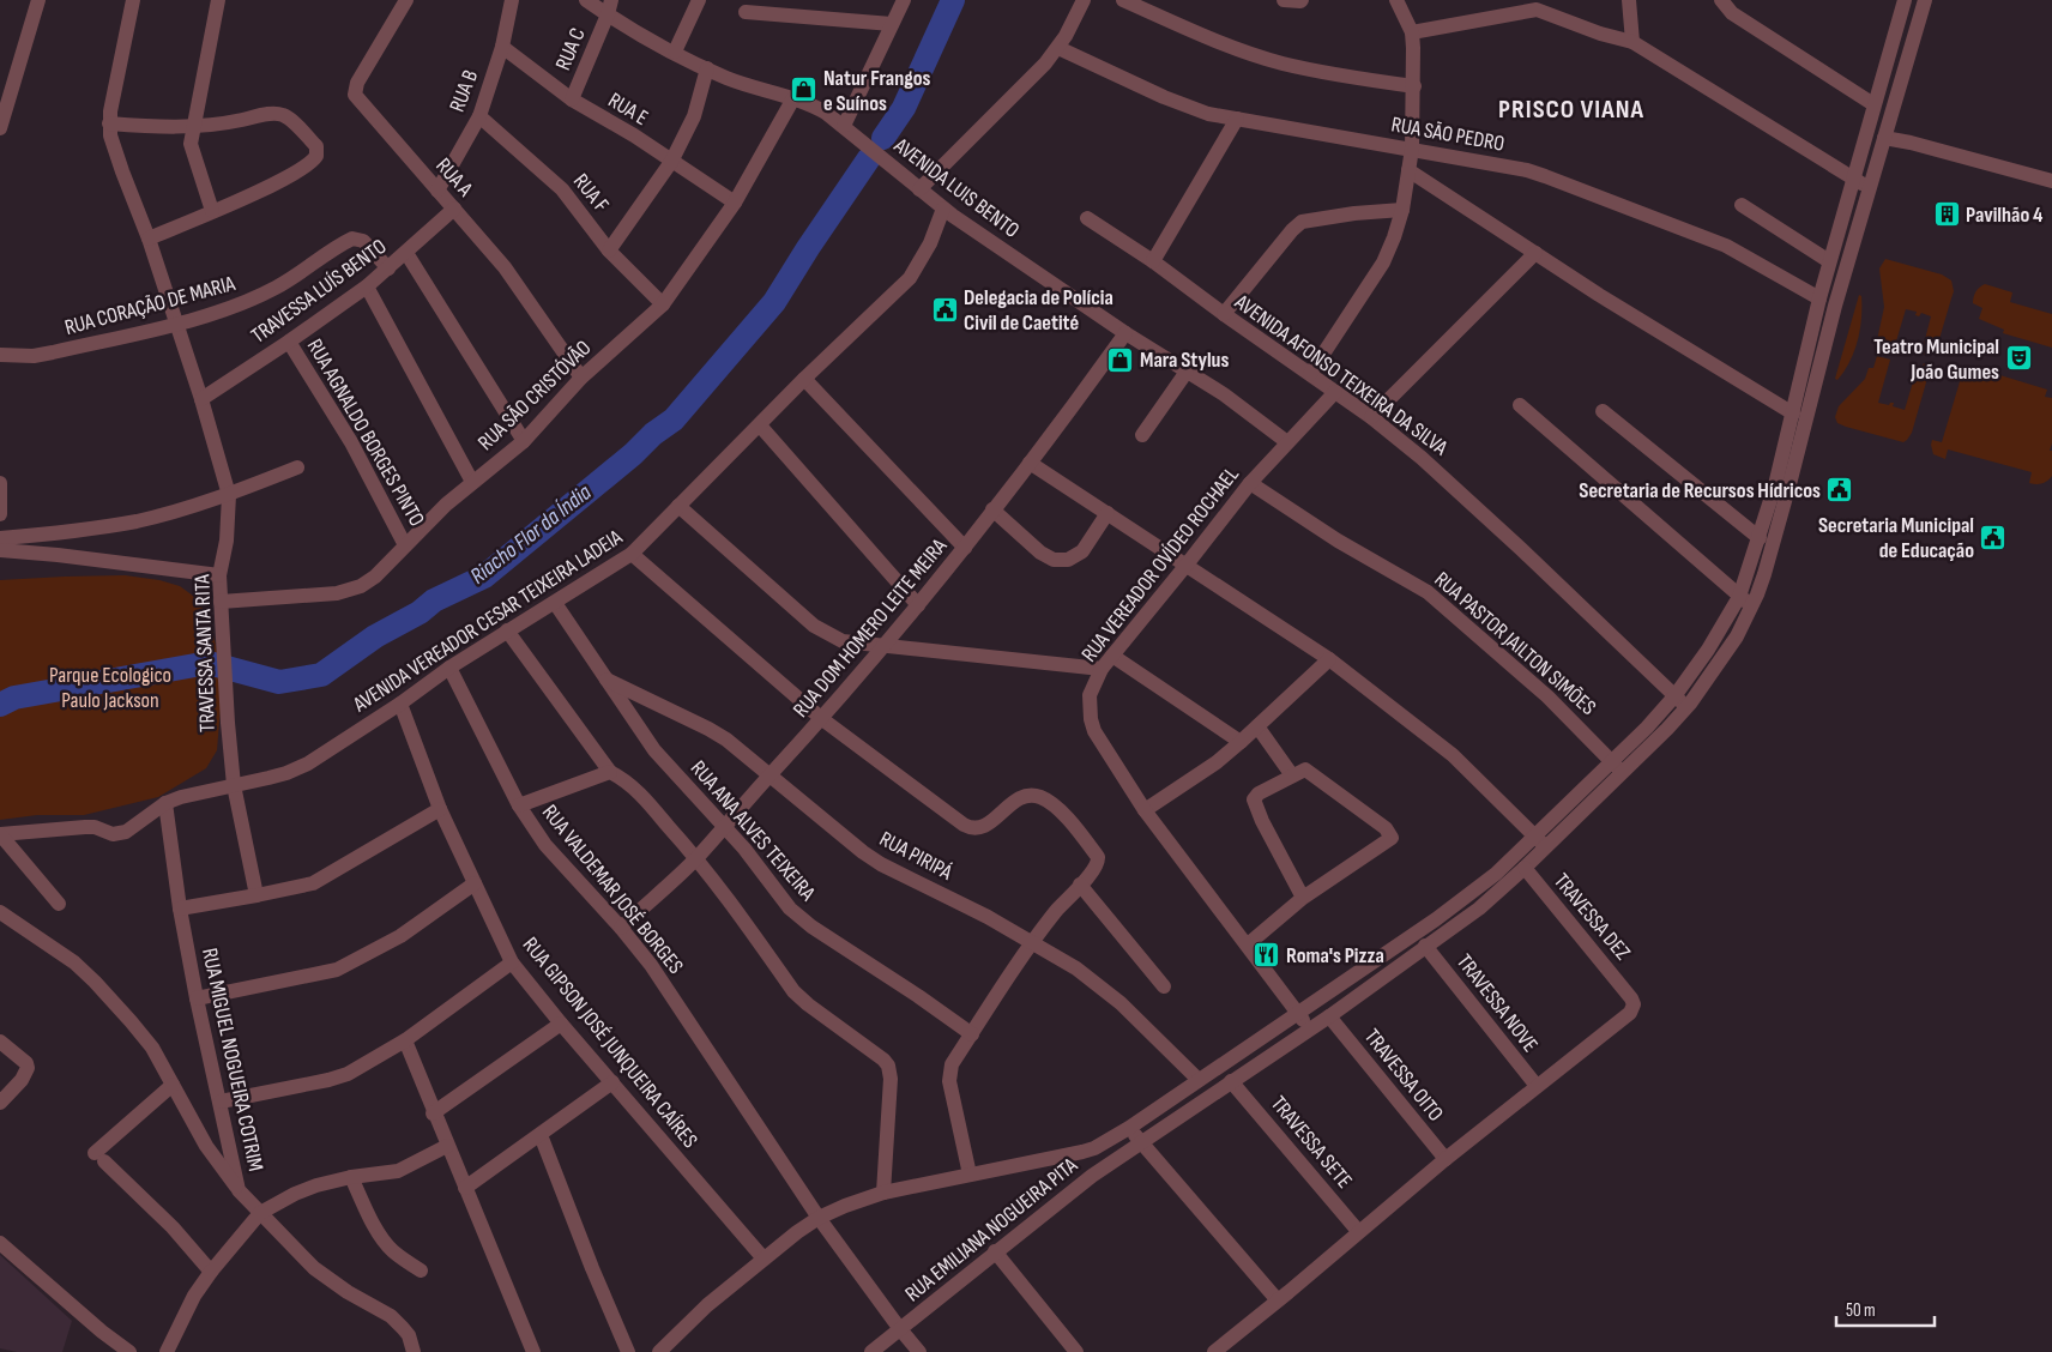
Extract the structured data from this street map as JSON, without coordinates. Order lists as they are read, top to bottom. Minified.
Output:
{"streets":{"street":["RUA C","RUA B","RUA E","RUA SÃO PEDRO","RUA A","AVENIDA LUIS BENTO","RUA F","TRAVESSA LUÍS BENTO","RUA CORAÇÃO DE MARIA","AVENIDA AFONSO TEIXEIRA DA SILVA","RUA SÃO CRISTÓVÃO","RUA AGNALDO BORGES PINTO","RUA VEREADOR OVÍDEO ROCHAEL","AVENIDA VEREADOR CESAR TEIXEIRA LADEIA","RUA DOM HOMERO LEITE MEIRA","RUA PASTOR JAILTON SIMÕES","TRAVESSA SANTA RITA","RUA ANA ALVES TEIXEIRA","RUA PIRIPÁ","RUA VALDEMAR JOSÉ BORGES","TRAVESSA DEZ","TRAVESSA NOVE","RUA GIPSON JOSÉ JUNQUEIRA CAÍRES","RUA MIGUEL NOGUEIRA COTRIM","TRAVESSA OITO","TRAVESSA SETE","RUA EMILIANA NOGUEIRA PITA"]},"crossings":[["RUA C","RUA E"],["RUA C","AVENIDA LUIS BENTO"],["RUA B","RUA E"],["RUA B","RUA A"],["RUA B","RUA F"],["RUA E","RUA SÃO CRISTÓVÃO"],["RUA A","TRAVESSA LUÍS BENTO"],["RUA A","RUA SÃO CRISTÓVÃO"],["AVENIDA LUIS BENTO","RUA SÃO CRISTÓVÃO"],["AVENIDA LUIS BENTO","RUA VEREADOR OVÍDEO ROCHAEL"],["AVENIDA LUIS BENTO","AVENIDA VEREADOR CESAR TEIXEIRA LADEIA"],["AVENIDA LUIS BENTO","RUA DOM HOMERO LEITE MEIRA"],["RUA F","RUA SÃO CRISTÓVÃO"],["TRAVESSA LUÍS BENTO","RUA CORAÇÃO DE MARIA"],["TRAVESSA LUÍS BENTO","RUA AGNALDO BORGES PINTO"],["TRAVESSA LUÍS BENTO","TRAVESSA SANTA RITA"],["RUA CORAÇÃO DE MARIA","TRAVESSA SANTA RITA"],["AVENIDA AFONSO TEIXEIRA DA SILVA","RUA VEREADOR OVÍDEO ROCHAEL"],["RUA SÃO CRISTÓVÃO","RUA AGNALDO BORGES PINTO"],["RUA SÃO CRISTÓVÃO","TRAVESSA SANTA RITA"],["RUA VEREADOR OVÍDEO ROCHAEL","RUA PASTOR JAILTON SIMÕES"],["RUA VEREADOR OVÍDEO ROCHAEL","RUA EMILIANA NOGUEIRA PITA"],["AVENIDA VEREADOR CESAR TEIXEIRA LADEIA","TRAVESSA SANTA RITA"],["AVENIDA VEREADOR CESAR TEIXEIRA LADEIA","RUA ANA ALVES TEIXEIRA"],["AVENIDA VEREADOR CESAR TEIXEIRA LADEIA","RUA VALDEMAR JOSÉ BORGES"],["AVENIDA VEREADOR CESAR TEIXEIRA LADEIA","RUA GIPSON JOSÉ JUNQUEIRA CAÍRES"],["AVENIDA VEREADOR CESAR TEIXEIRA LADEIA","RUA MIGUEL NOGUEIRA COTRIM"],["RUA DOM HOMERO LEITE MEIRA","RUA ANA ALVES TEIXEIRA"],["RUA DOM HOMERO LEITE MEIRA","RUA PIRIPÁ"],["RUA DOM HOMERO LEITE MEIRA","RUA VALDEMAR JOSÉ BORGES"],["RUA ANA ALVES TEIXEIRA","RUA PIRIPÁ"],["RUA VALDEMAR JOSÉ BORGES","RUA EMILIANA NOGUEIRA PITA"],["TRAVESSA DEZ","TRAVESSA NOVE"],["TRAVESSA DEZ","RUA EMILIANA NOGUEIRA PITA"],["TRAVESSA NOVE","RUA EMILIANA NOGUEIRA PITA"],["TRAVESSA OITO","RUA EMILIANA NOGUEIRA PITA"],["TRAVESSA SETE","RUA EMILIANA NOGUEIRA PITA"]],"districts":["PRISCO VIANA"],"water":["Riacho Flor da Índia"],"parks":["Parque Ecologico Paulo Jackson"],"places":{"shop":["Natur Frangos e Suínos","Mara Stylus"],"building":["Pavilhão 4"],"public building":["Delegacia de Polícia Civil de Caetité","Secretaria de Recursos Hídricos","Secretaria Municipal de Educação"],"theatre":["Teatro Municipal João Gumes"],"restaurant":["Roma's Pizza"]},"scale_bar":"50 m"}
